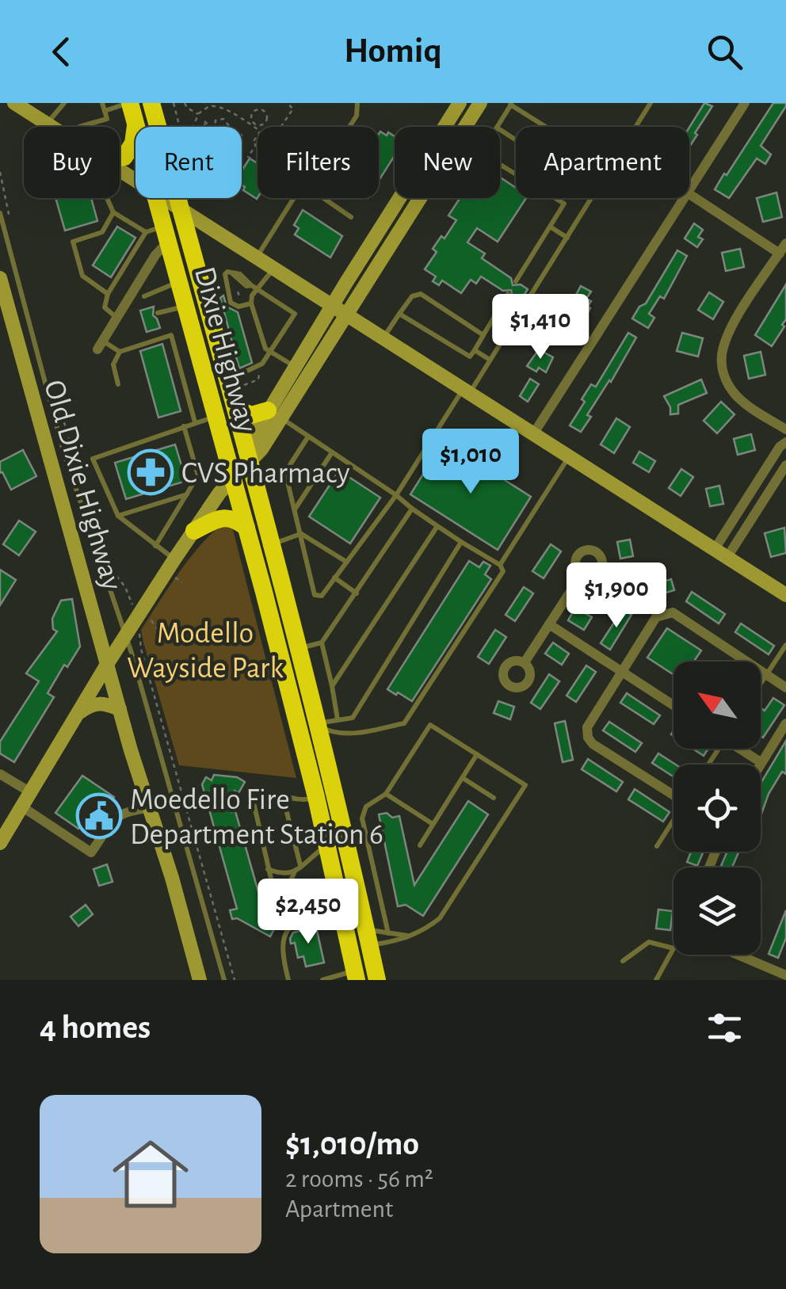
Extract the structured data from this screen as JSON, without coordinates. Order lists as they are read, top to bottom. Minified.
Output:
{"streets":{"highway":["Dixie Highway"],"street":["Old Dixie Highway"]},"parks":["Modello Wayside Park"],"places":{"pharmacy":["CVS Pharmacy"],"public building":["Moedello Fire Department Station 6"]},"north":"top left","page":{"header":"Homiq","chip":["Buy","Rent","Filters","New","Apartment"],"price":["$1,410","$1,010","$1,900","$2,450"],"heading":"4 homes","list":[{"name":"$1,010/mo","note":"2 rooms · 56 m² · Apartment"}]}}
